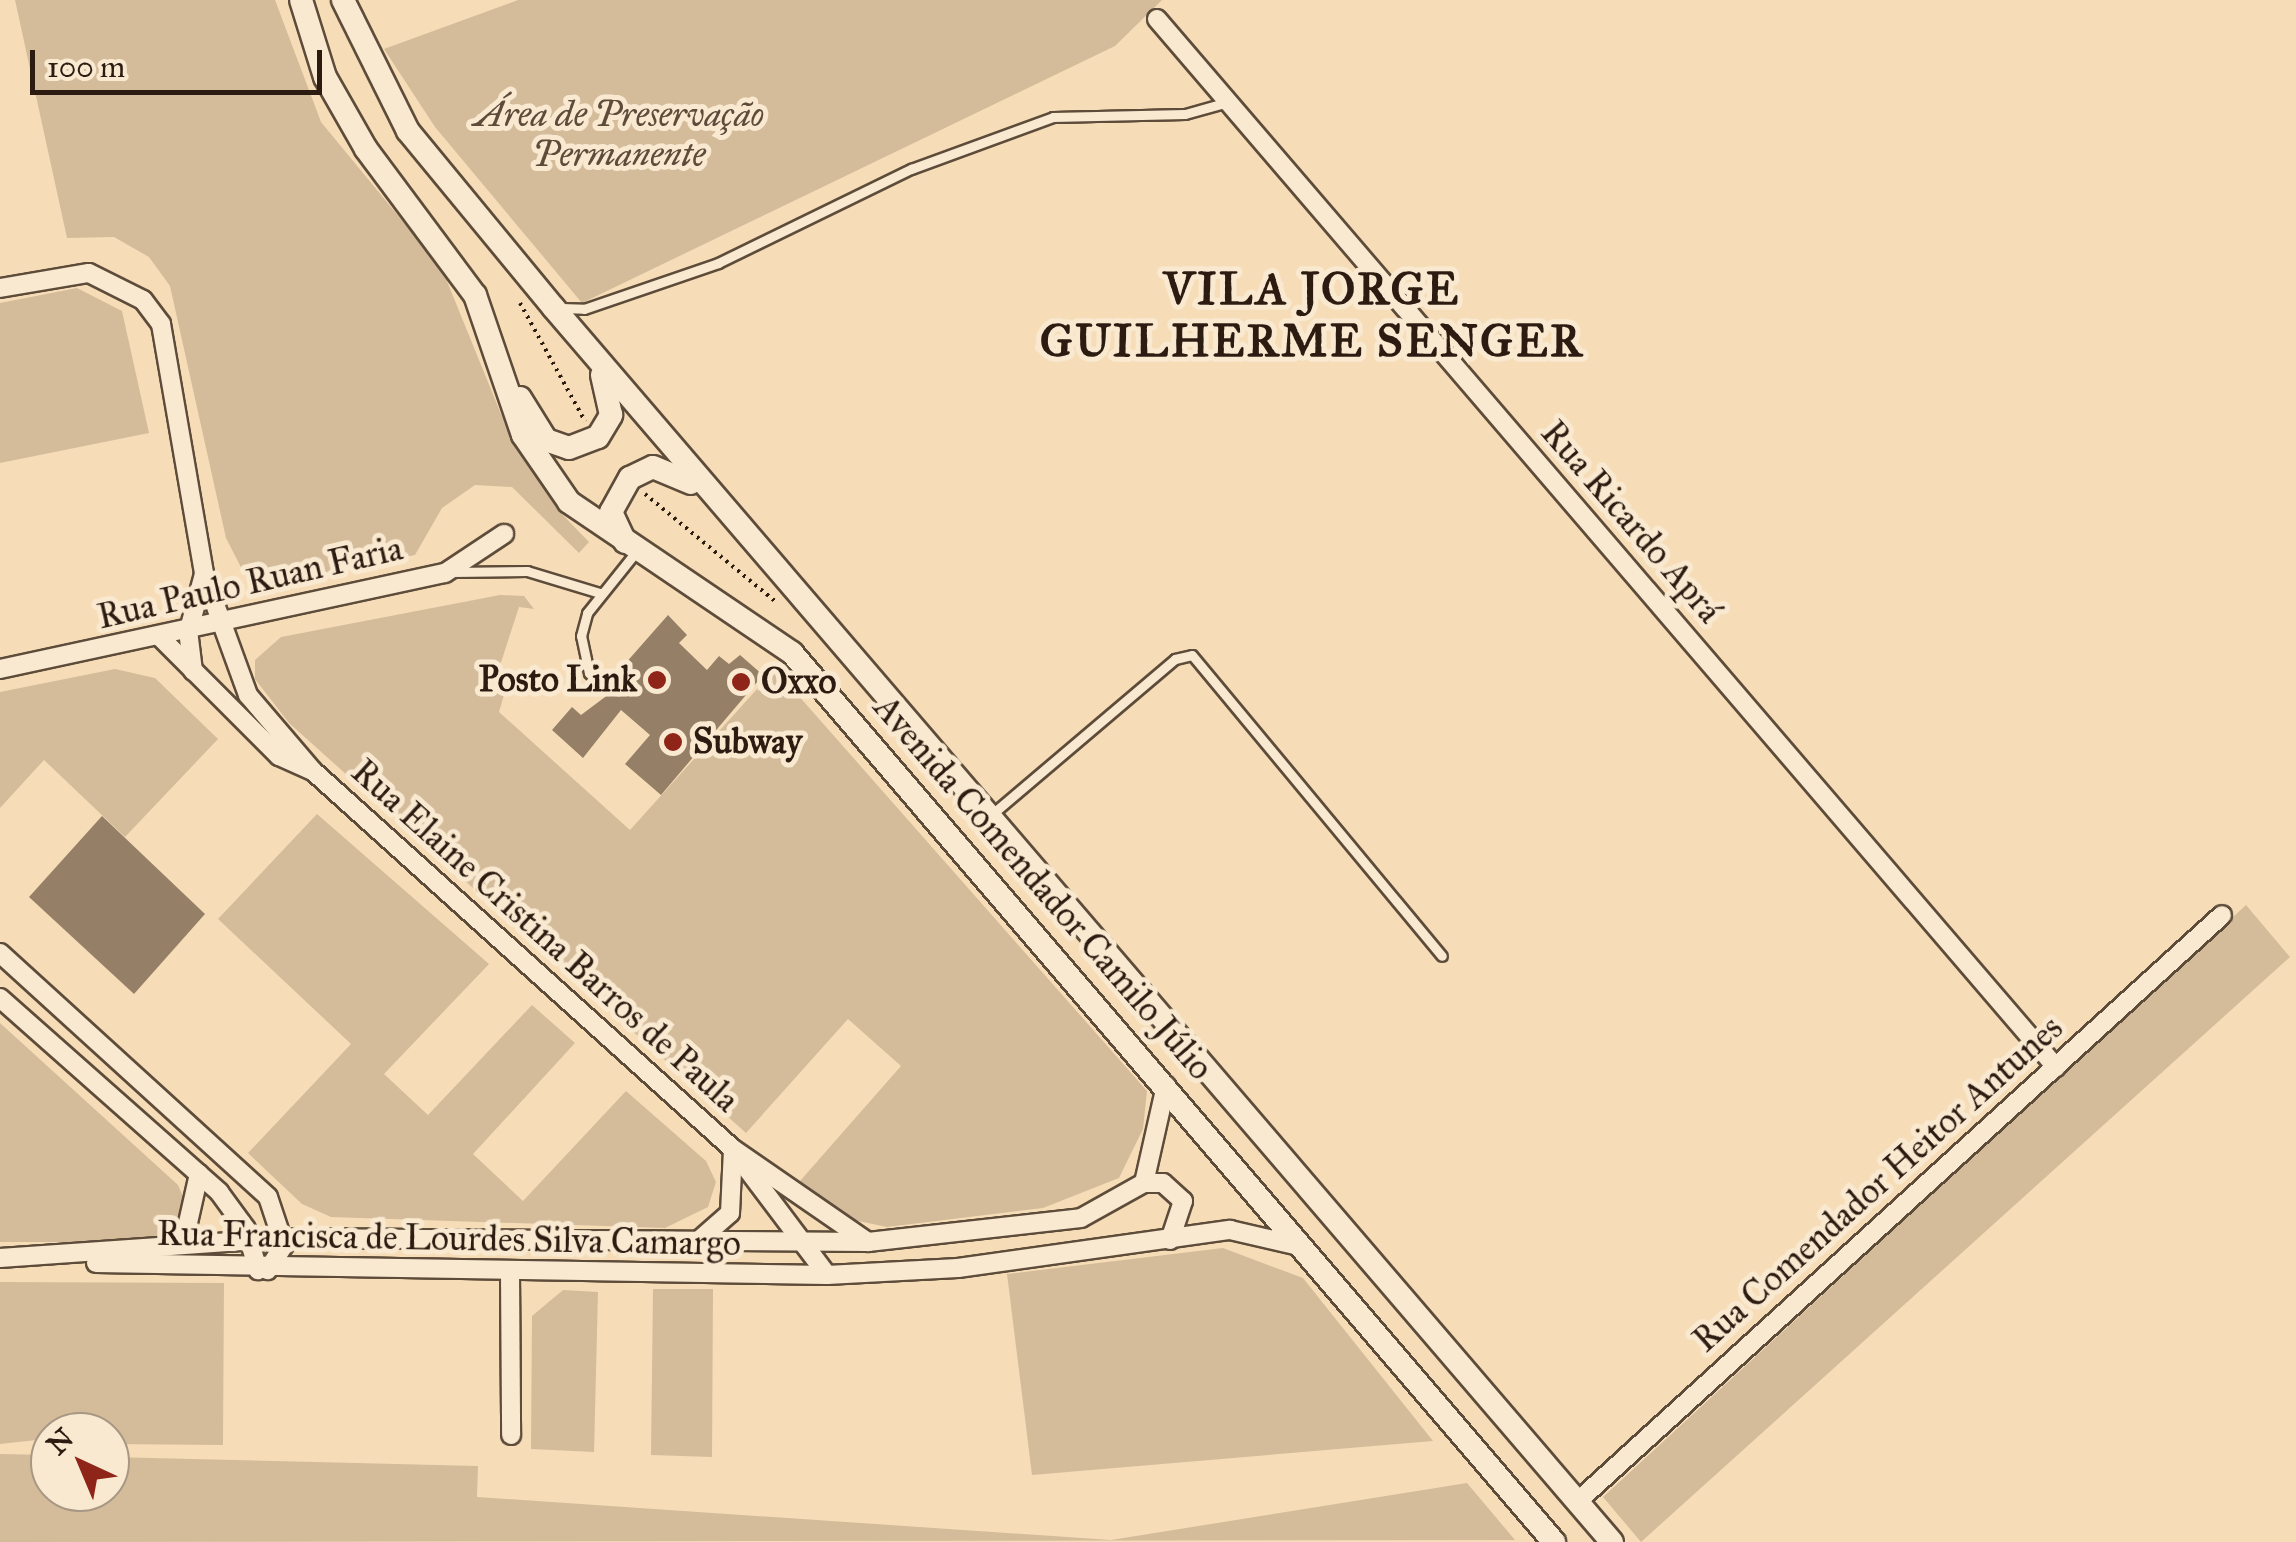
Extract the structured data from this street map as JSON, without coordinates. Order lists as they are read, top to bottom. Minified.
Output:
{"streets":{"main road":["Avenida Comendador Camilo Júlio"],"street":["Rua Ricardo Aprá","Rua Paulo Ruan Faria","Rua Elaine Cristina Barros de Paula","Rua Comendador Heitor Antunes","Rua Francisca de Lourdes Silva Camargo"]},"crossings":[["Rua Ricardo Aprá","Rua Comendador Heitor Antunes"],["Rua Paulo Ruan Faria","Rua Elaine Cristina Barros de Paula"],["Avenida Comendador Camilo Júlio","Rua Comendador Heitor Antunes"],["Avenida Comendador Camilo Júlio","Rua Francisca de Lourdes Silva Camargo"],["Rua Elaine Cristina Barros de Paula","Rua Francisca de Lourdes Silva Camargo"]],"districts":["VILA JORGE GUILHERME SENGER"],"parks":["Área de Preservação Permanente"],"places":["Posto Link","Oxxo","Subway"],"scale_bar":"100 m","north":"top left"}
